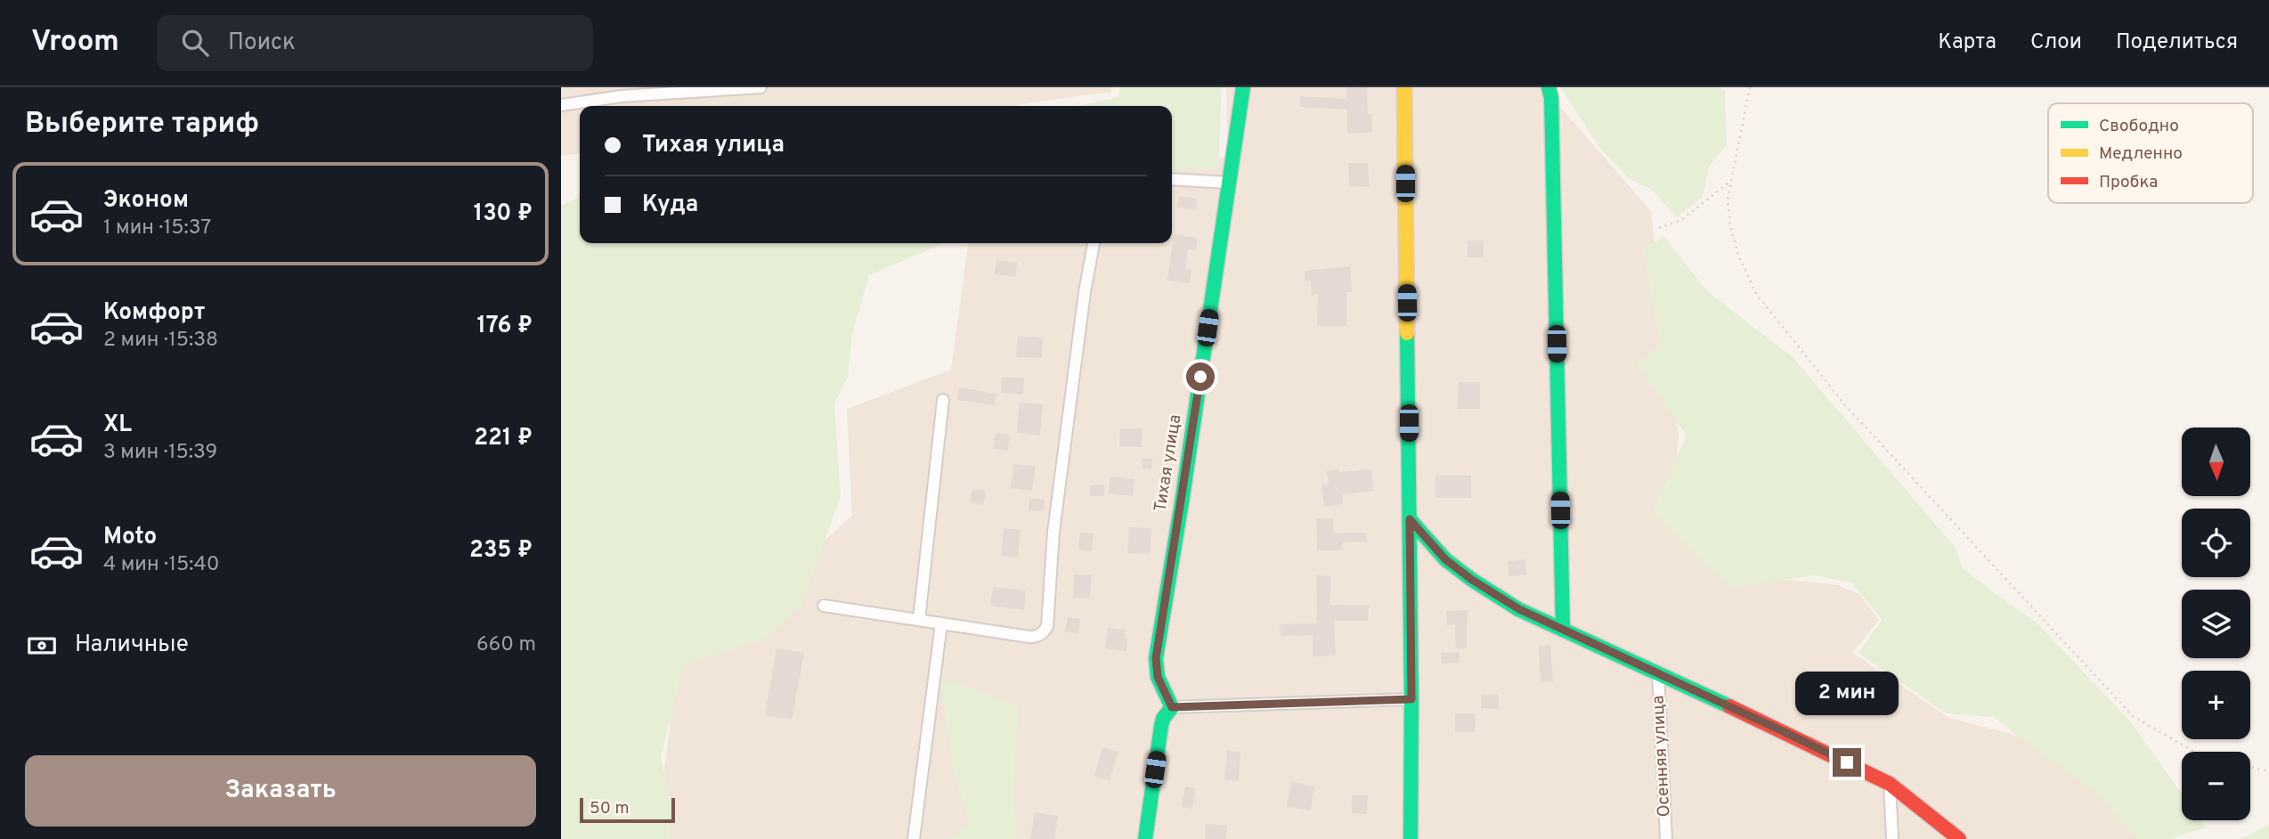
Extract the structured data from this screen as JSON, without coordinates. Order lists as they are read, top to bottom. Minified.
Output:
{"streets":{"street":["Тихая улица","Осенняя улица"]},"legend":["Свободно","Медленно","Пробка"],"scale_bar":"50 m","north":"bottom","page":{"header":"Vroom","search":"Поиск","nav":["Карта","Слои","Поделиться"],"heading":"Выберите тариф","banner":["Тихая улица","Куда"],"list":[{"name":"Эконом","note":"1 мин · 15:37","value":"130 ₽"},{"name":"Комфорт","note":"2 мин · 15:38","value":"176 ₽"},{"name":"XL","note":"3 мин · 15:39","value":"221 ₽"},{"name":"Moto","note":"4 мин · 15:40","value":"235 ₽"}],"map_buttons":["+","−"],"pay":["Наличные","660 m"],"bubble":"2 мин","buttons":"Заказать","scale":"50 m"}}
